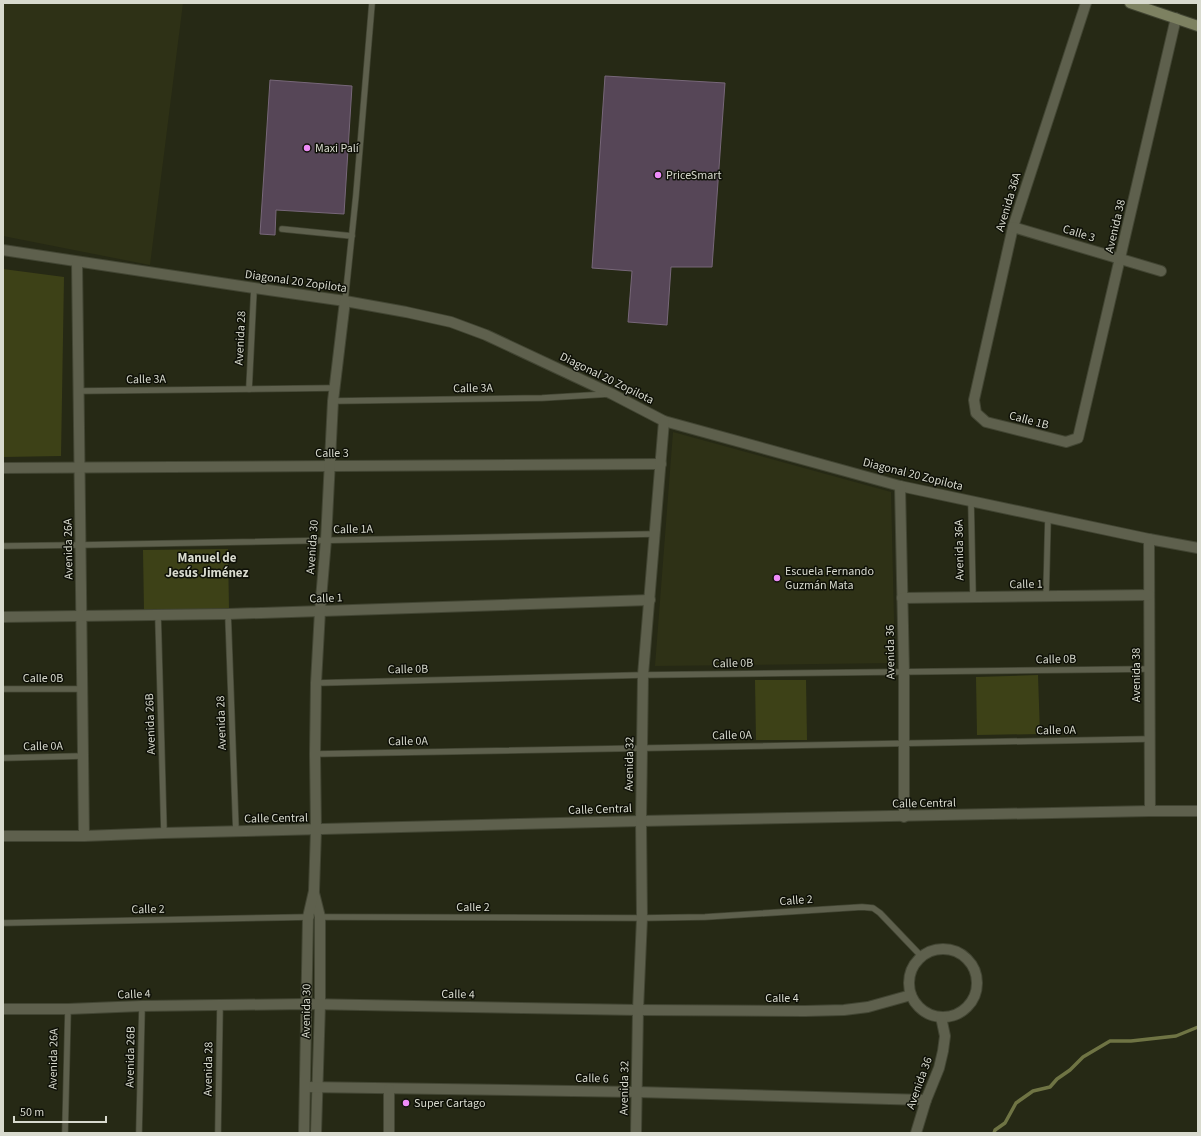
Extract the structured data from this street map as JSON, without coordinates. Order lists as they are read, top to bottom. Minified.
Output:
{"streets":{"street":["Avenida 36A","Avenida 38","Calle 3","Diagonal 20 Zopilota","Calle 1B","Avenida 30","Avenida 26A","Calle 1","Avenida 36","Avenida 32","Calle Central","Calle 4","Calle 6"],"lane":["Avenida 28","Calle 3A","Calle 1A","Calle 0B","Avenida 26B","Calle 0A","Calle 2"]},"crossings":[["Avenida 36A","Calle 3"],["Avenida 36A","Diagonal 20 Zopilota"],["Avenida 36A","Calle 1B"],["Avenida 36A","Calle 1"],["Avenida 38","Calle 3"],["Avenida 38","Diagonal 20 Zopilota"],["Avenida 38","Calle 1B"],["Avenida 38","Calle 1"],["Avenida 38","Calle 0B"],["Avenida 38","Calle 0A"],["Avenida 38","Calle Central"],["Calle 3","Avenida 30"],["Calle 3","Avenida 26A"],["Calle 3","Avenida 32"],["Diagonal 20 Zopilota","Avenida 28"],["Diagonal 20 Zopilota","Calle 3A"],["Diagonal 20 Zopilota","Avenida 30"],["Diagonal 20 Zopilota","Avenida 26A"],["Diagonal 20 Zopilota","Avenida 36"],["Diagonal 20 Zopilota","Avenida 32"],["Avenida 28","Calle 3A"],["Avenida 28","Calle 1"],["Avenida 28","Calle Central"],["Avenida 28","Calle 4"],["Calle 3A","Avenida 30"],["Calle 3A","Avenida 26A"],["Calle 1A","Avenida 30"],["Calle 1A","Avenida 26A"],["Calle 1A","Avenida 32"],["Avenida 30","Calle 1"],["Avenida 30","Calle 0B"],["Avenida 30","Calle 0A"],["Avenida 30","Calle Central"],["Avenida 30","Calle 2"],["Avenida 30","Calle 4"],["Avenida 30","Calle 6"],["Avenida 26A","Calle 1"],["Avenida 26A","Calle 0B"],["Avenida 26A","Calle 0A"],["Avenida 26A","Calle Central"],["Avenida 26A","Calle 4"],["Calle 1","Avenida 36"],["Calle 1","Avenida 26B"],["Calle 1","Avenida 32"],["Avenida 36","Calle 0B"],["Avenida 36","Calle 0A"],["Avenida 36","Calle Central"],["Avenida 36","Calle 2"],["Avenida 36","Calle 4"],["Avenida 36","Calle 6"],["Calle 0B","Avenida 32"],["Avenida 26B","Calle Central"],["Avenida 26B","Calle 4"],["Calle 0A","Avenida 32"],["Avenida 32","Calle Central"],["Avenida 32","Calle 2"],["Avenida 32","Calle 4"],["Avenida 32","Calle 6"],["Calle 2","Calle 4"]],"districts":["Manuel de Jesús Jiménez"],"places":["Maxi Palí","PriceSmart","Escuela Fernando Guzmán Mata","Super Cartago"],"scale_bar":"50 m"}
